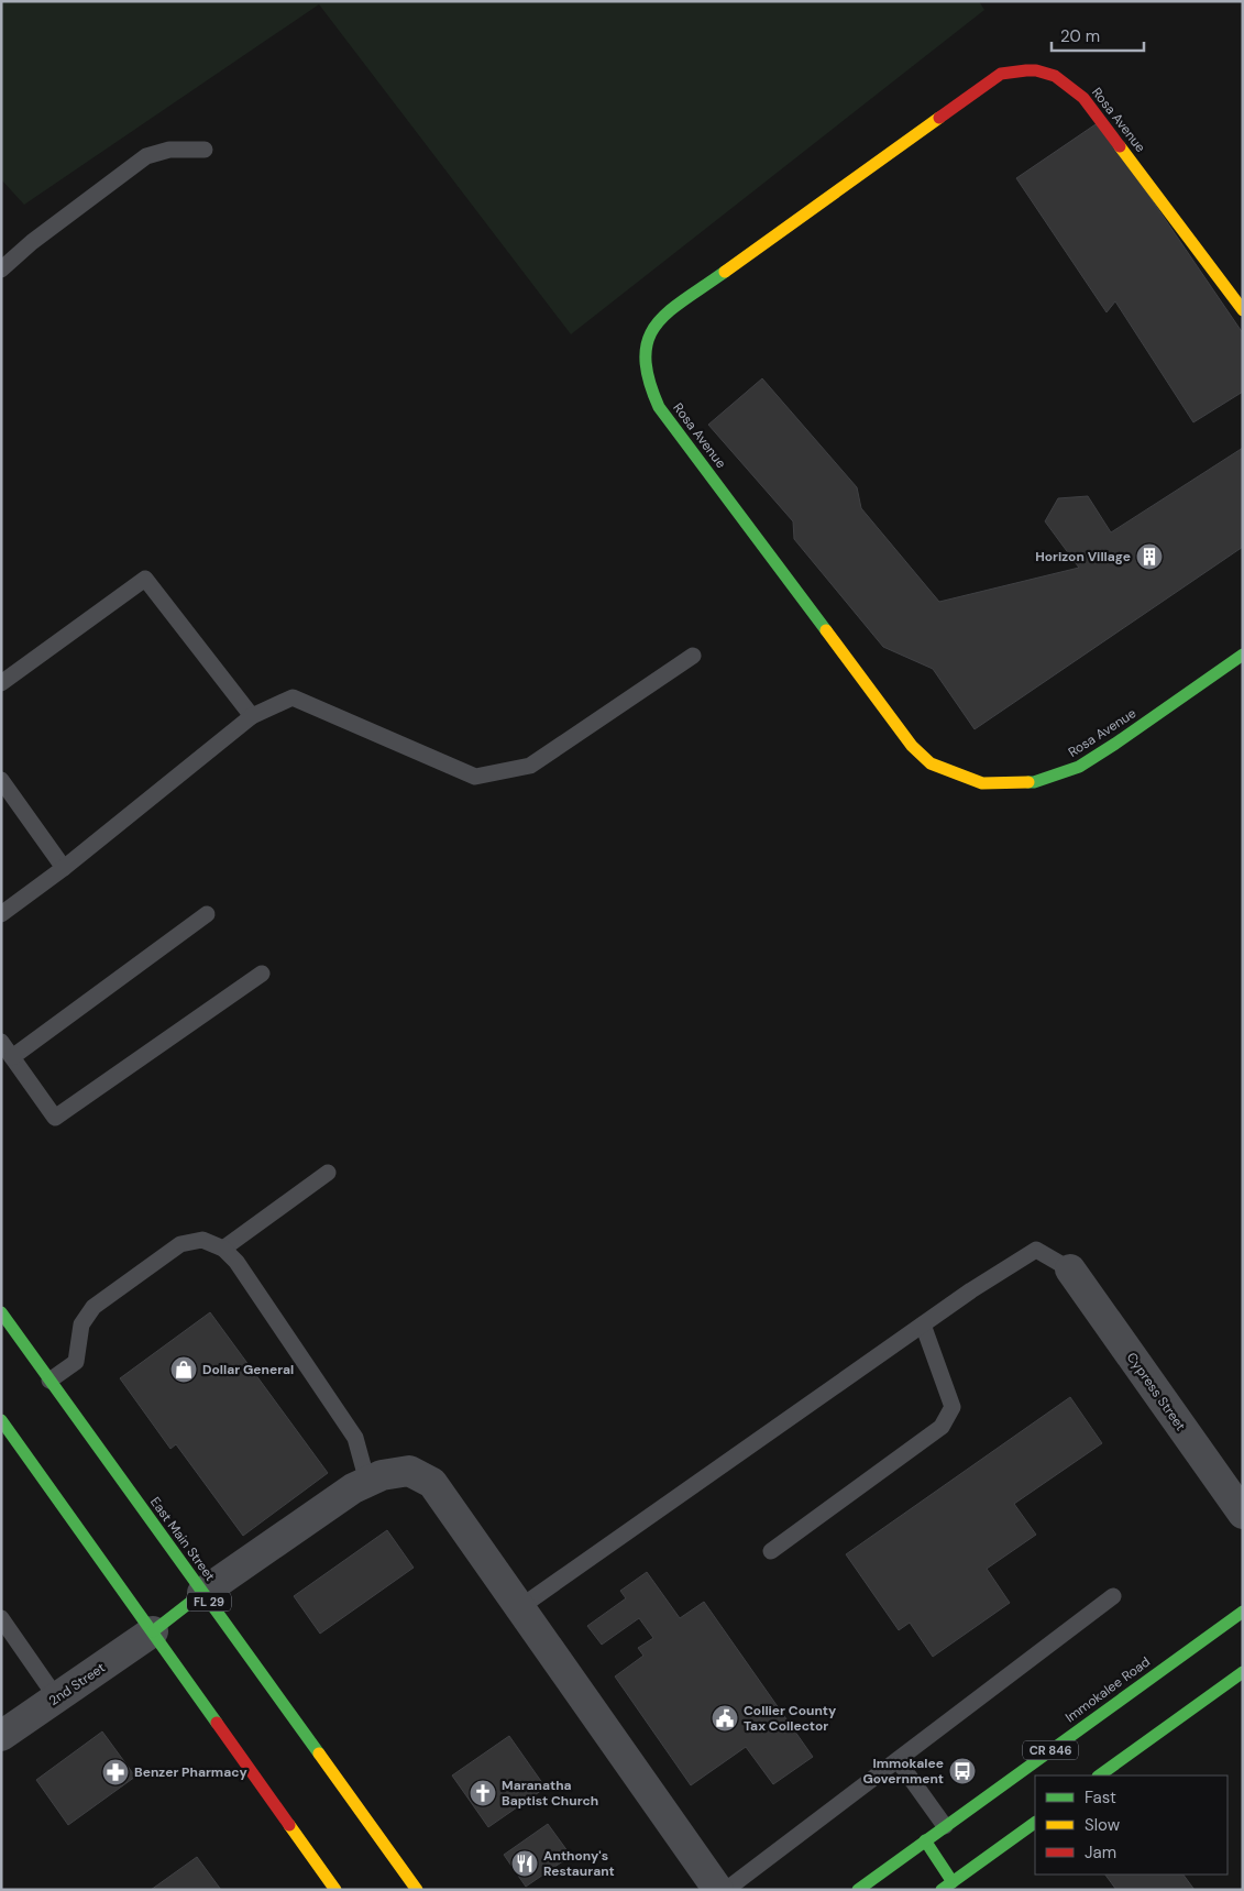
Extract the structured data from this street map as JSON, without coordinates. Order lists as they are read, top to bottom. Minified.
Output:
{"streets":{"main road":["Rosa Avenue","East Main Street","FL 29","Immokalee Road","CR 846"],"street":["Cypress Street","2nd Street"]},"places":{"building":["Horizon Village"],"shop":["Dollar General"],"public building":["Collier County Tax Collector"],"bus stop":["Immokalee Government"],"pharmacy":["Benzer Pharmacy"],"church":["Maranatha Baptist Church"],"restaurant":["Anthony's Restaurant"]},"legend":["Fast","Slow","Jam"],"scale_bar":"20 m"}
